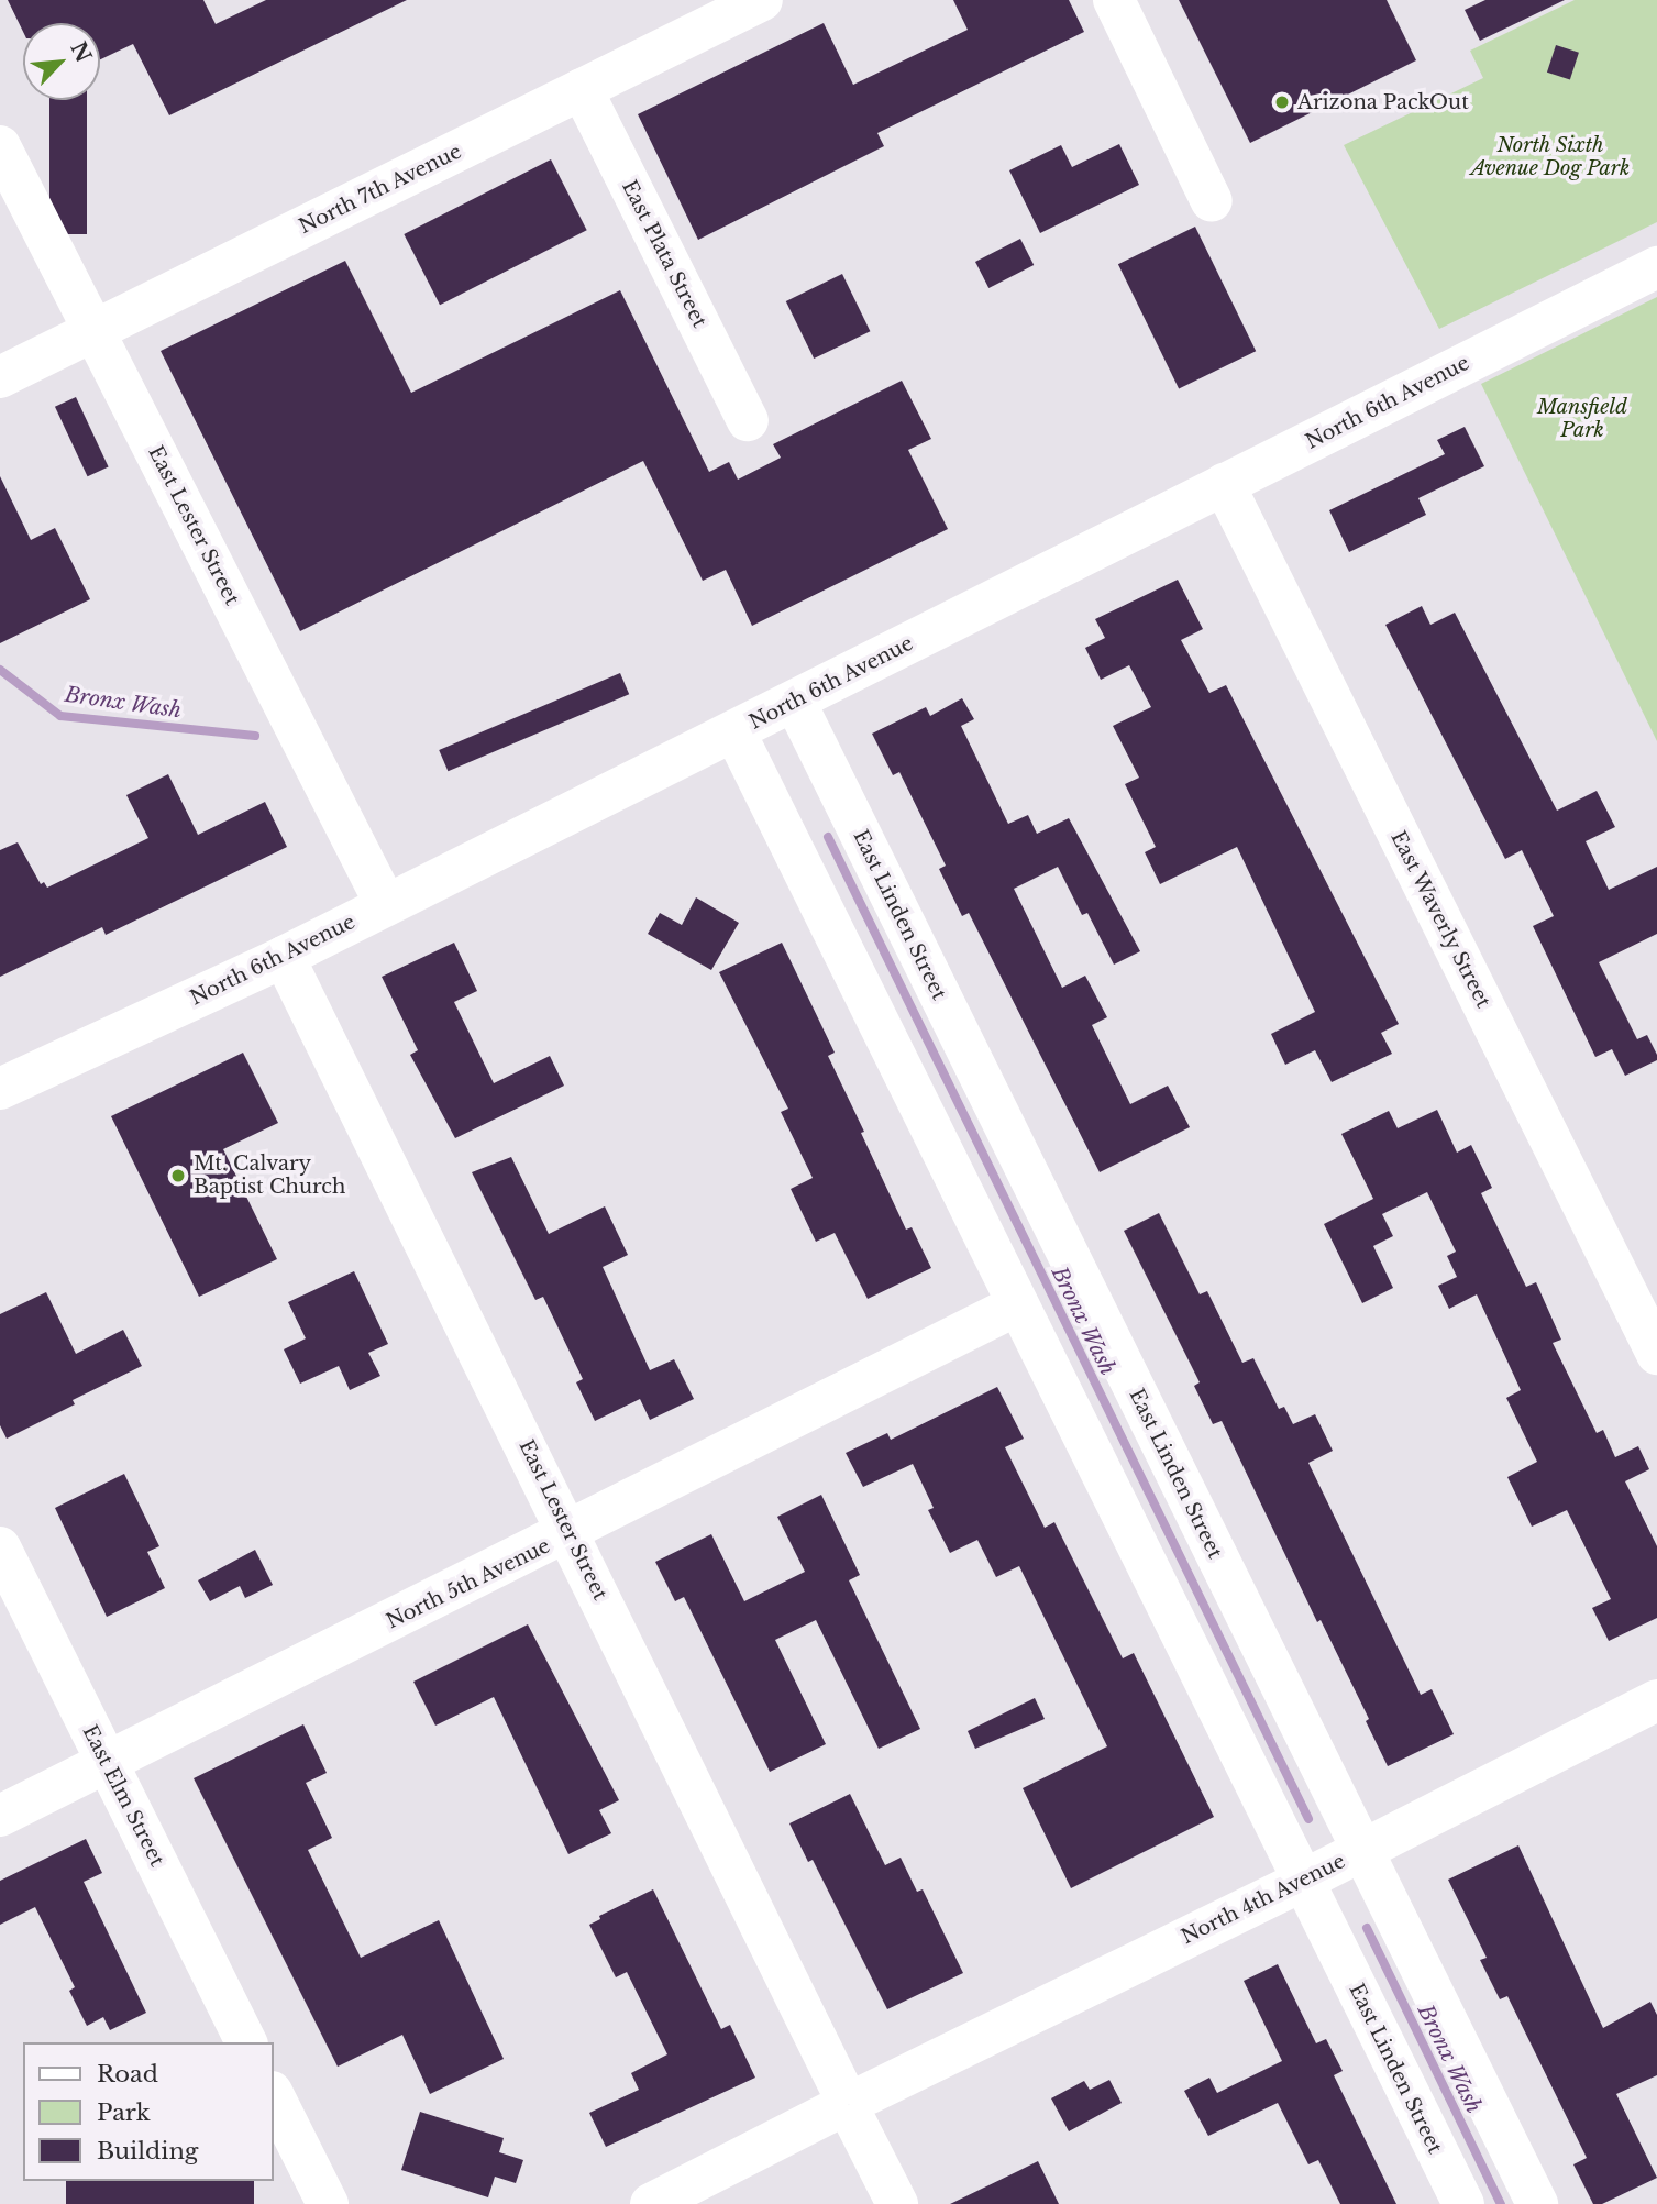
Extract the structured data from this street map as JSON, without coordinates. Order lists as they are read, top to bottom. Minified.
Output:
{"streets":{"street":["North 7th Avenue","East Plata Street","North 6th Avenue","East Lester Street","East Linden Street","East Waverly Street","North 5th Avenue","East Elm Street","North 4th Avenue"]},"crossings":[["North 7th Avenue","East Plata Street"],["North 7th Avenue","East Lester Street"],["North 6th Avenue","East Lester Street"],["North 6th Avenue","East Linden Street"],["North 6th Avenue","East Waverly Street"],["East Lester Street","North 5th Avenue"],["East Lester Street","North 4th Avenue"],["East Linden Street","North 5th Avenue"],["East Linden Street","North 4th Avenue"],["North 5th Avenue","East Elm Street"]],"water":["Bronx Wash"],"parks":["North Sixth Avenue Dog Park","Mansfield Park"],"places":["Arizona PackOut","Mt. Calvary Baptist Church"],"legend":["Road","Park","Building"],"north":"top right"}
